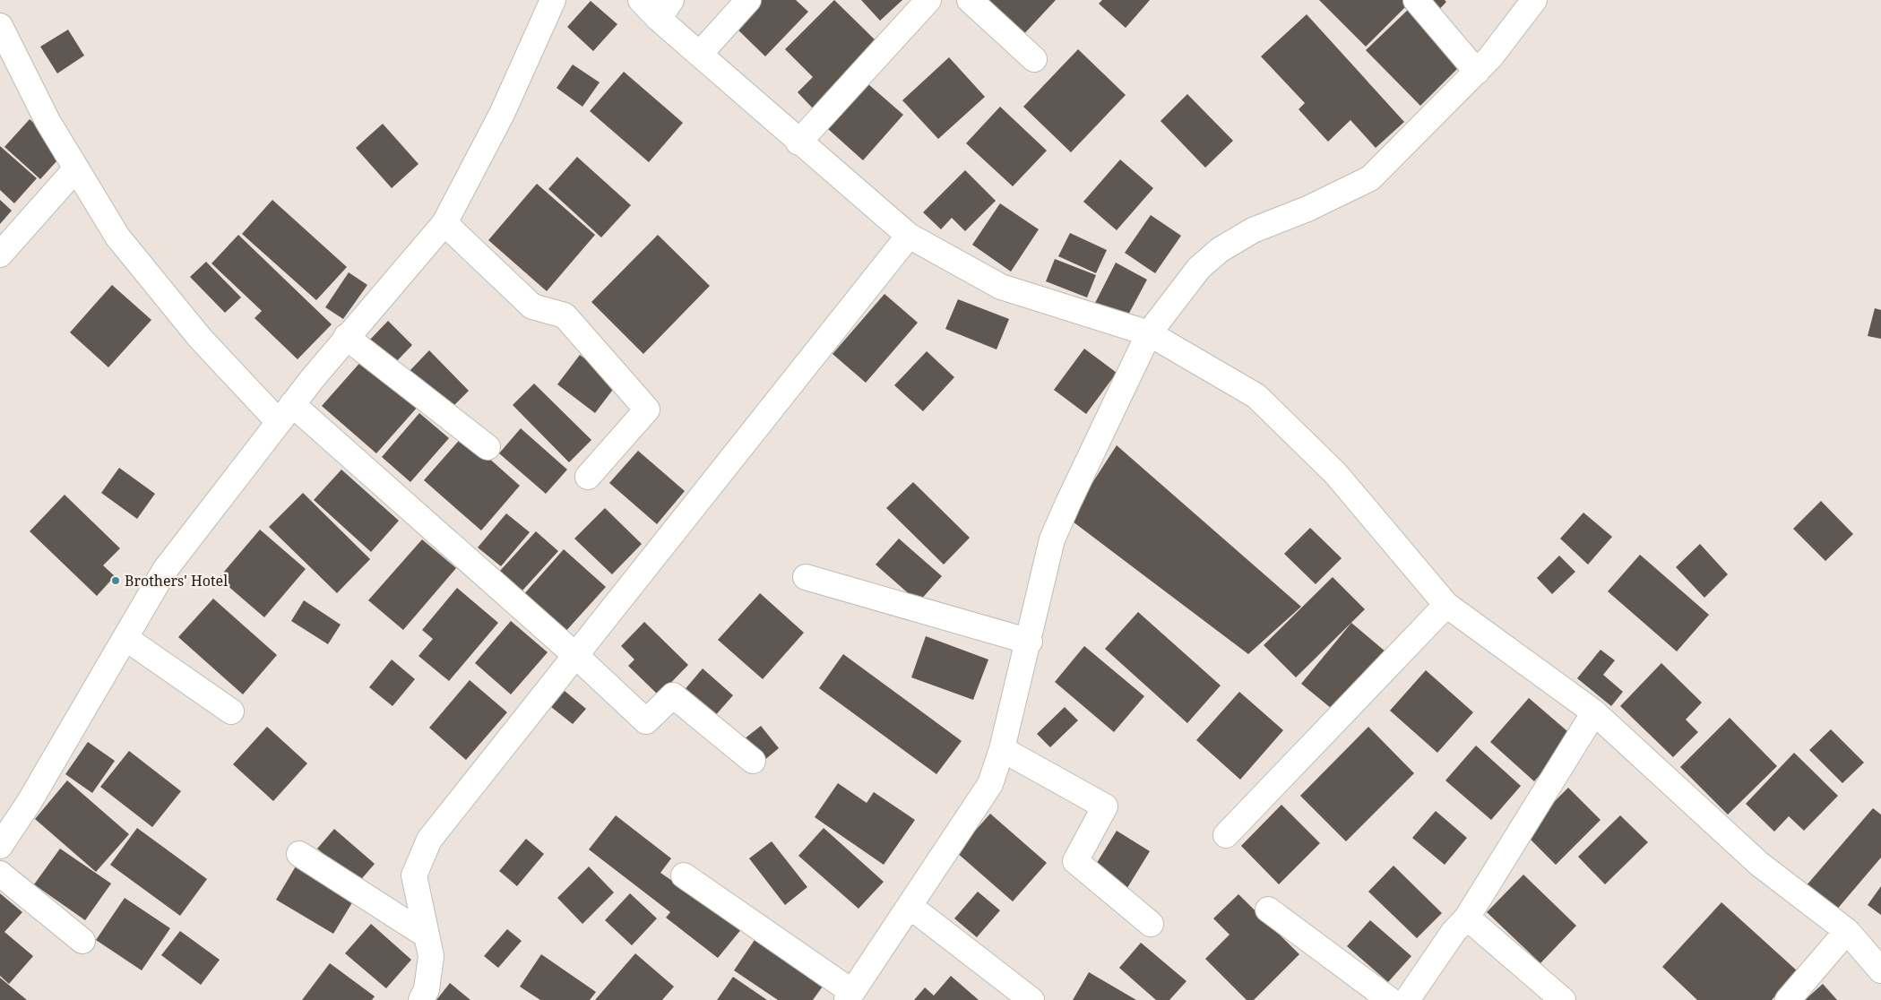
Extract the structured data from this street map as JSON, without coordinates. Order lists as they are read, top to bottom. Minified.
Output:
{"places":["Brothers' Hotel"]}
